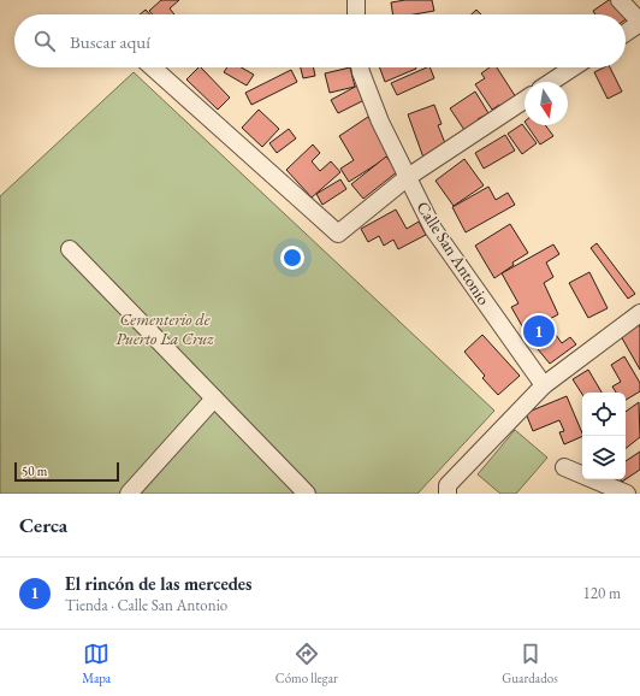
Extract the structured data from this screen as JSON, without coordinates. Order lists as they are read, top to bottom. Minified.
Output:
{"streets":{"street":["Calle San Antonio"]},"parks":["Cementerio de Puerto La Cruz"],"scale_bar":"50 m","north":"bottom","page":{"search":"Buscar aquí","pins":"1","scale":"50 m","heading":"Cerca","list":[{"mark":"1","name":"El rincón de las mercedes","note":"Tienda · Calle San Antonio","value":"120 m"}],"nav":["Mapa","Cómo llegar","Guardados"]}}
